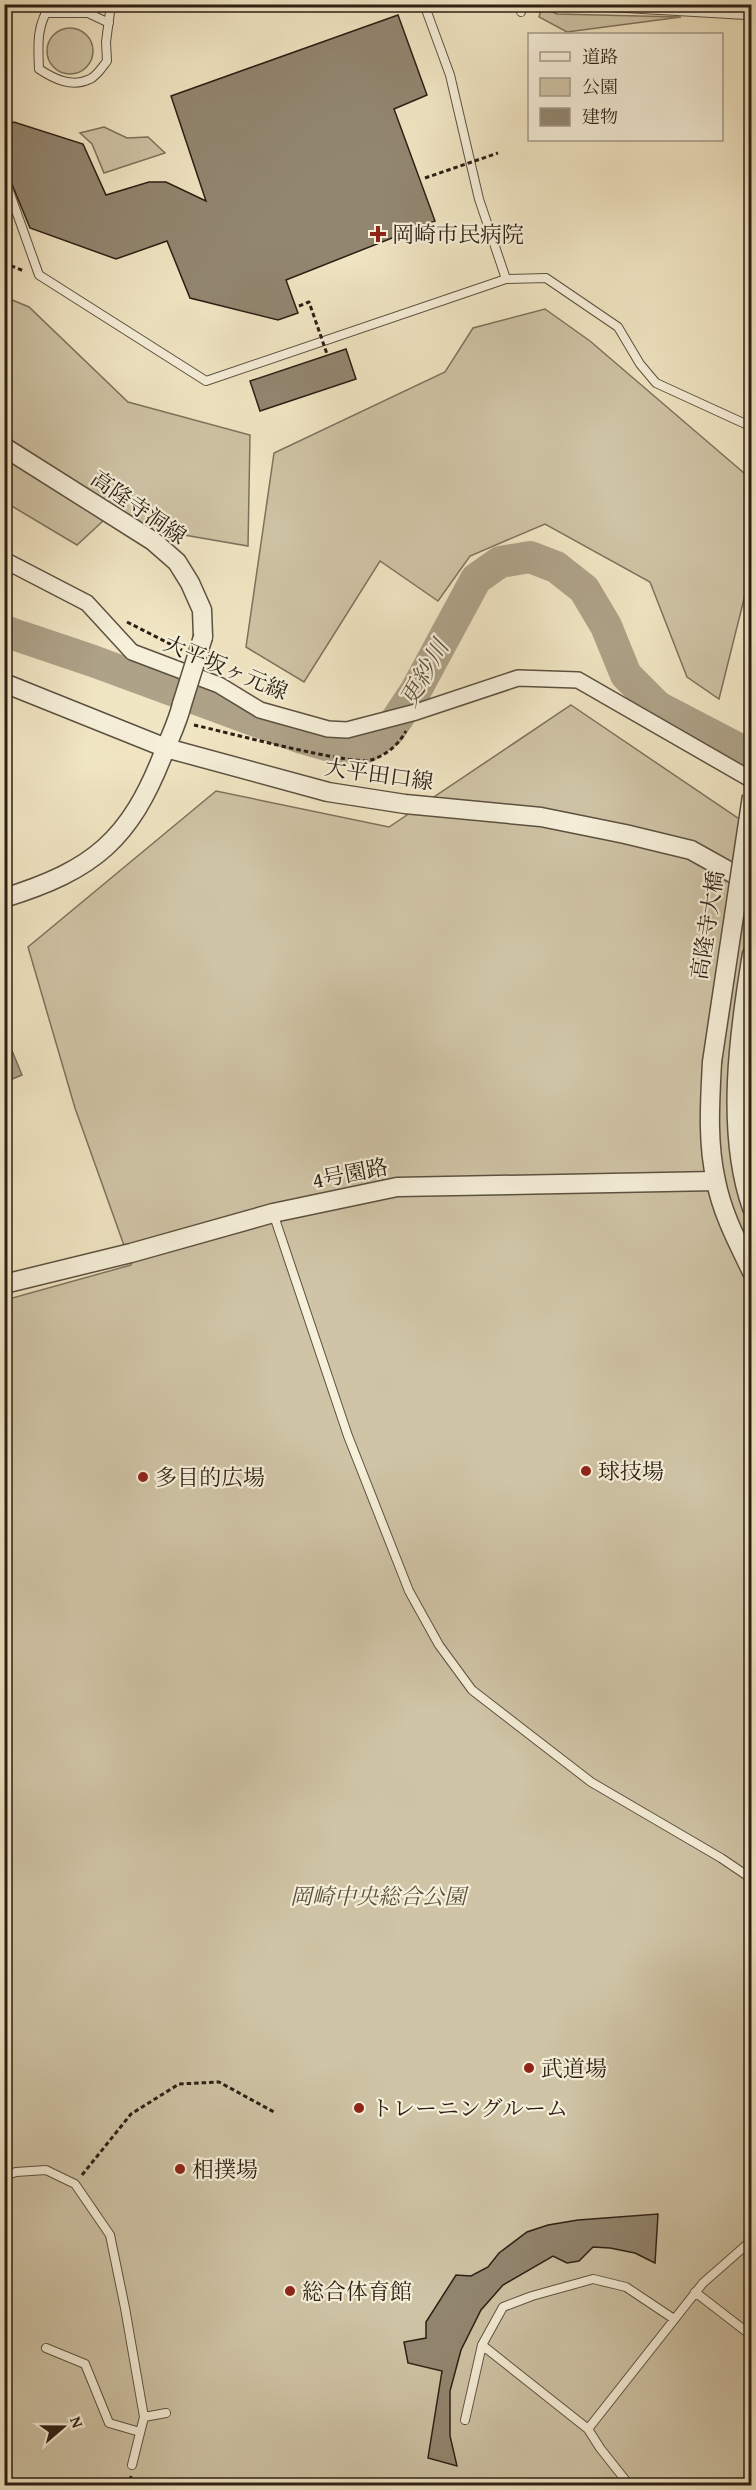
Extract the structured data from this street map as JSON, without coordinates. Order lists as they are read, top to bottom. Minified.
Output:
{"streets":{"street":["高隆寺洞線","大平坂ヶ元線","大平田口線","高隆寺大橋","4号園路"]},"crossings":[["高隆寺洞線","大平田口線"],["高隆寺大橋","4号園路"]],"water":["更紗川"],"parks":["岡崎中央総合公園"],"places":{"health":["岡崎市民病院"],"other":["球技場","多目的広場","武道場","トレーニングルーム","相撲場","総合体育館"]},"legend":["道路","公園","建物"],"north":"right"}
